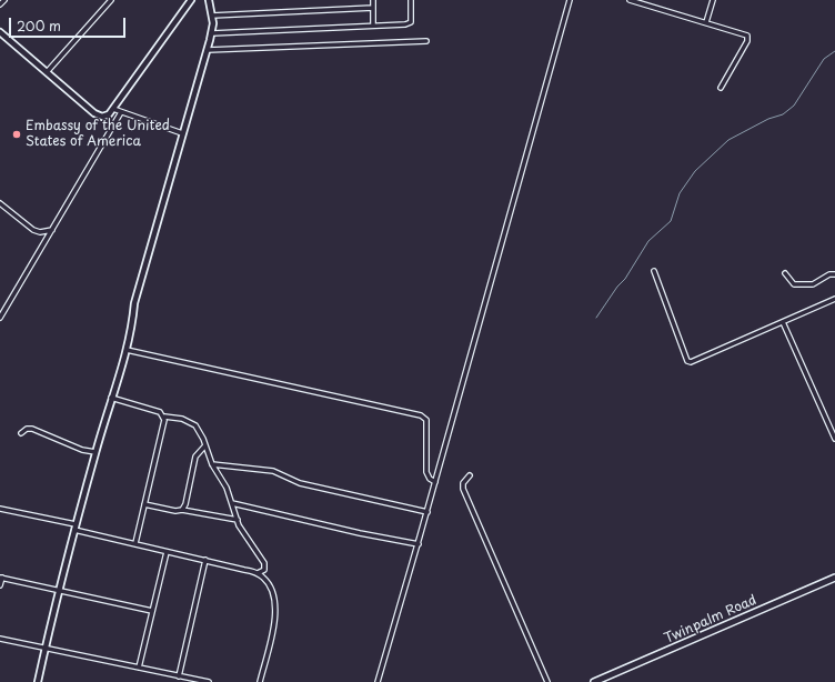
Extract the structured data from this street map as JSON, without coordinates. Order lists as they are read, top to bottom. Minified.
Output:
{"streets":{"main road":["Twinpalm Road"]},"places":["Embassy of the United States of America"],"scale_bar":"200 m"}
